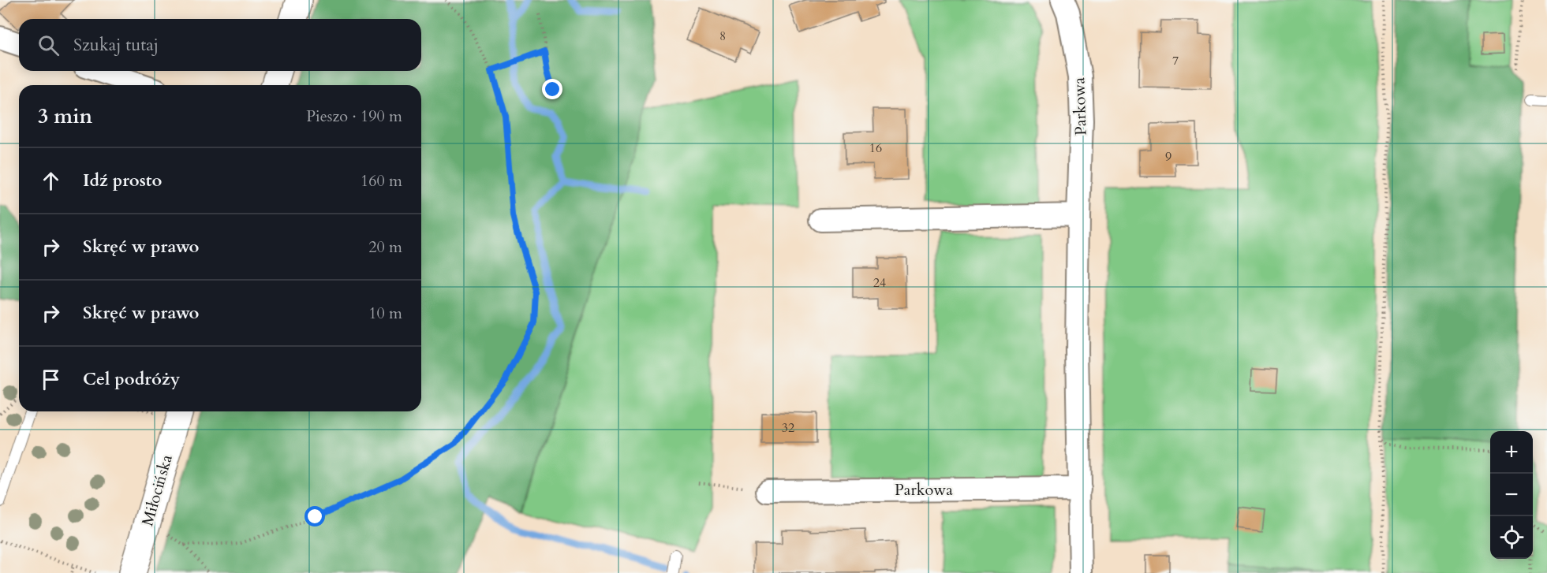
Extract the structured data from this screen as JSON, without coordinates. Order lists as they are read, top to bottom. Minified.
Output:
{"streets":{"street":["Parkowa","Miłocińska"]},"house_numbers":["8","7","16","9","24","32"],"page":{"search":"Szukaj tutaj","heading":["3 min","Pieszo · 190 m"],"list":[["Idź prosto","160 m"],["Skręć w prawo","20 m"],["Skręć w prawo","10 m"],"Cel podróży"],"map_buttons":["+","−"]}}
